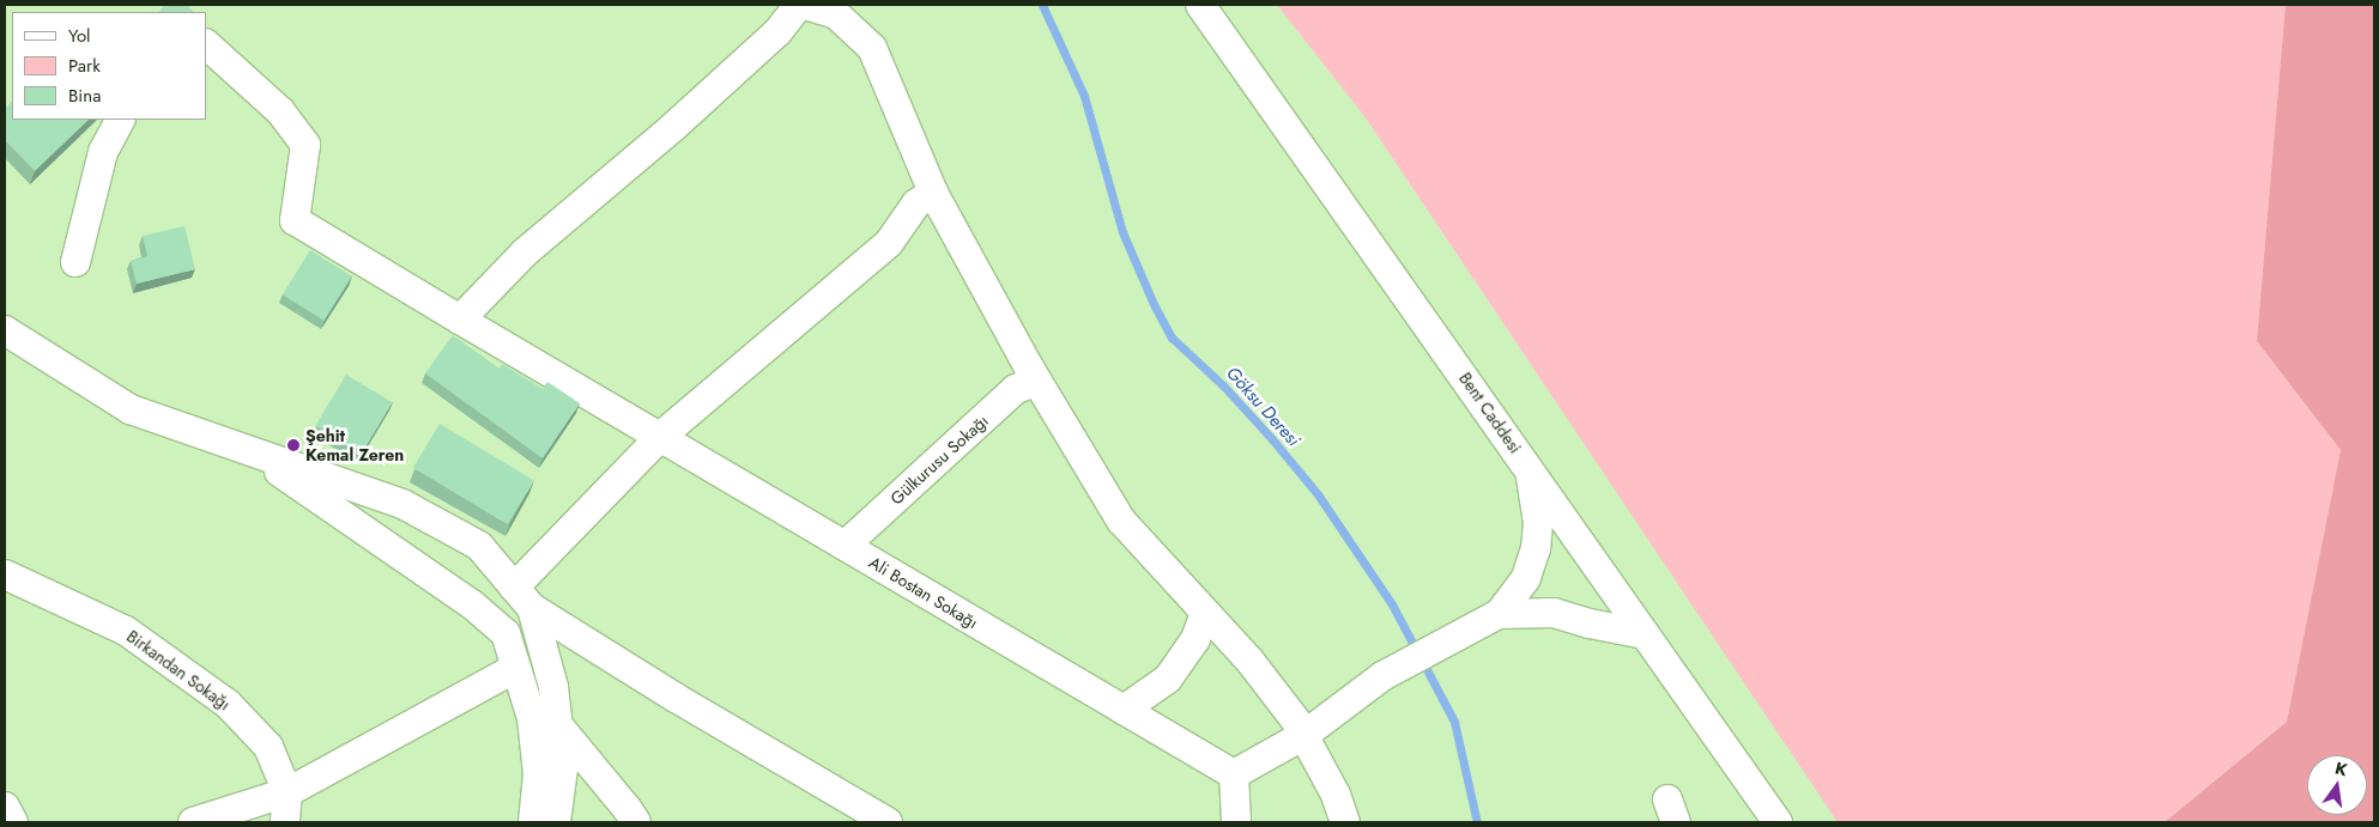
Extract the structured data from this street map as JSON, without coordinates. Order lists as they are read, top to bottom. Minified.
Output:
{"streets":{"street":["Bent Caddesi","Gülkurusu Sokağı","Ali Bostan Sokağı","Birkandan Sokağı"]},"crossings":[["Gülkurusu Sokağı","Ali Bostan Sokağı"]],"water":["Göksu Deresi"],"places":["Şehit Kemal Zeren"],"legend":["Yol","Park","Bina"],"north":"top"}
